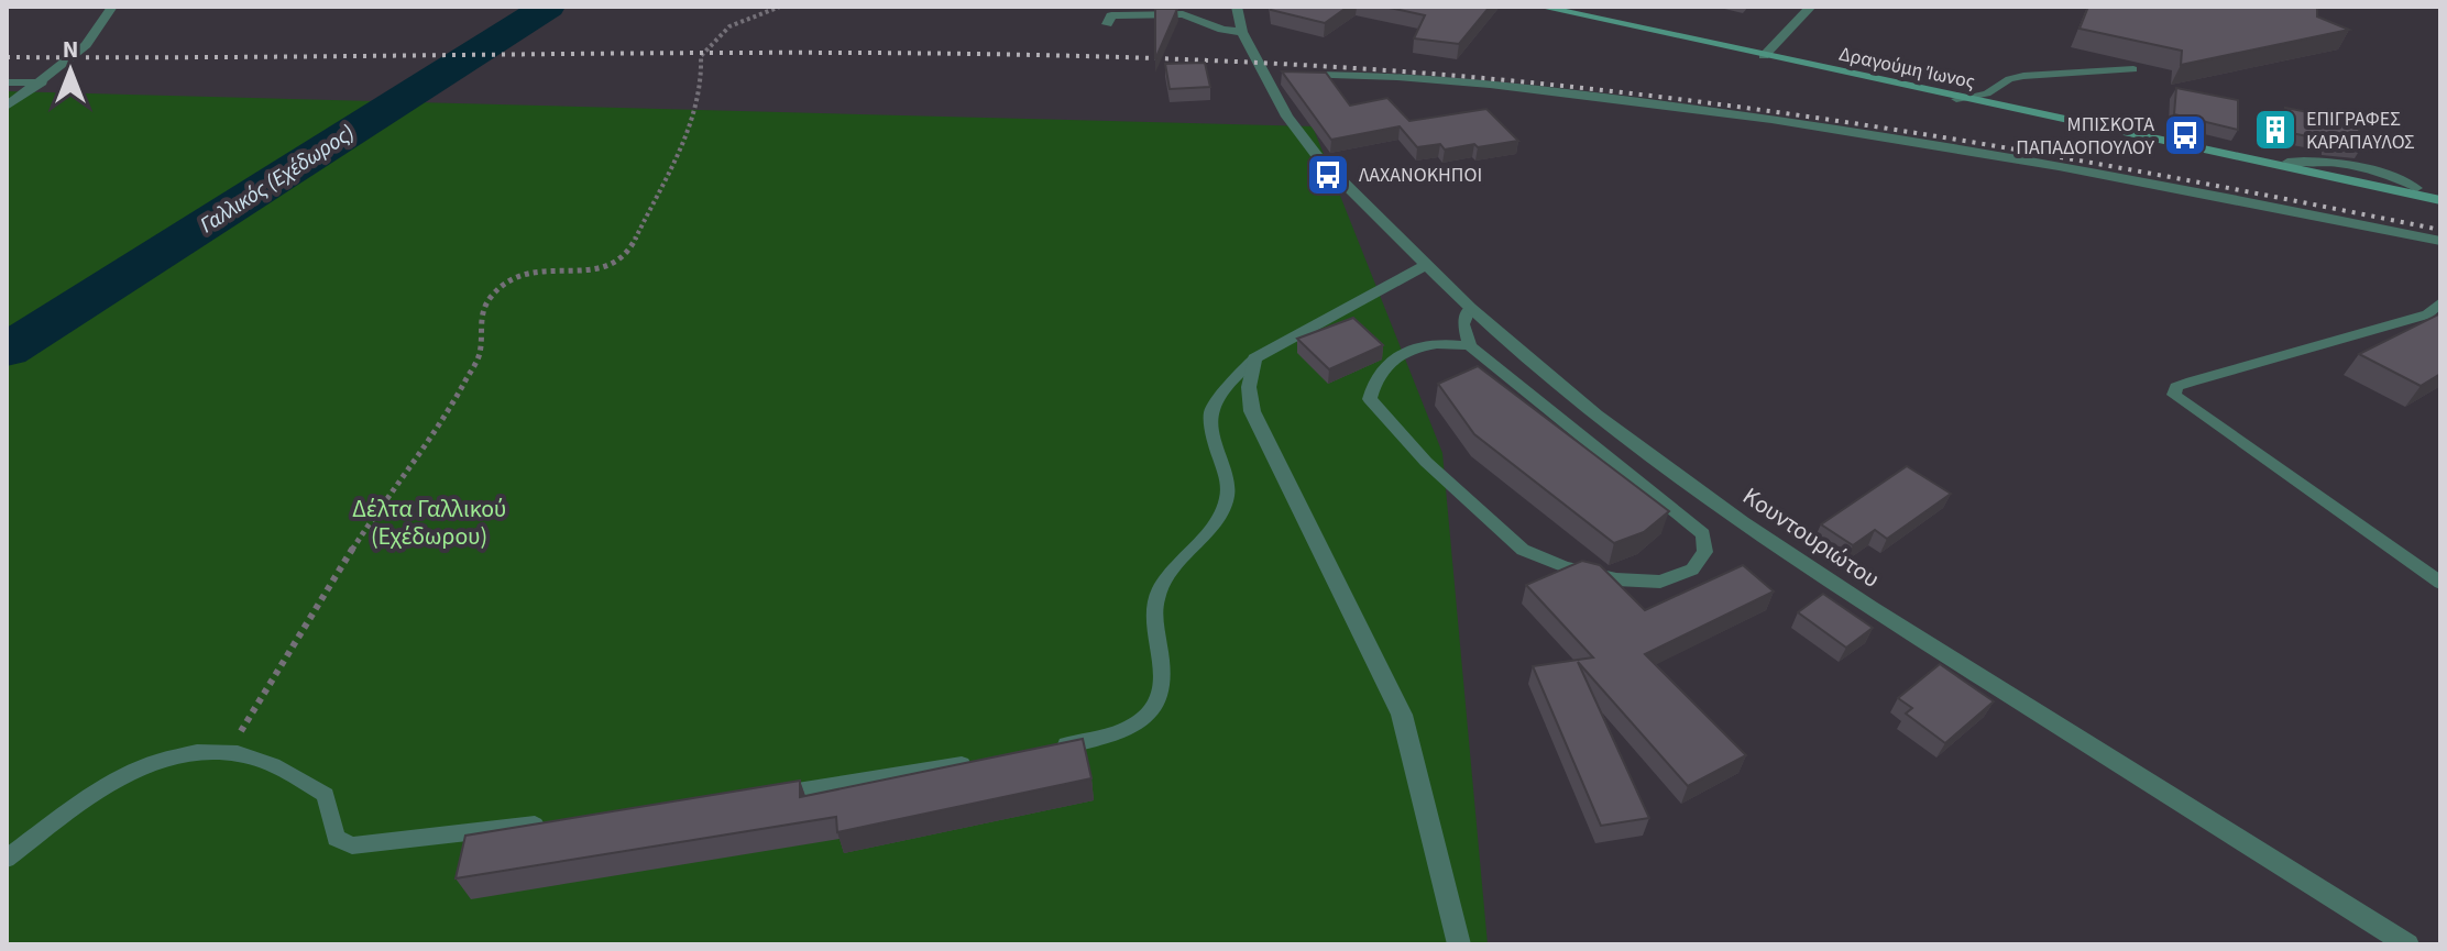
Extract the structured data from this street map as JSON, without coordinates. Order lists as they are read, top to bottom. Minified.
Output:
{"streets":{"main road":["Δραγούμη Ίωνος"],"street":["Κουντουριώτου"]},"water":["Γαλλικός (Εχέδωρος)"],"parks":["Δέλτα Γαλλικού (Εχέδωρου)"],"places":{"building":["ΕΠΙΓΡΑΦΕΣ ΚΑΡΑΠΑΥΛΟΣ"],"bus stop":["ΜΠΙΣΚΟΤΑ ΠΑΠΑΔΟΠΟΥΛΟΥ","ΛΑΧΑΝΟΚΗΠΟΙ"]},"north":"top"}
